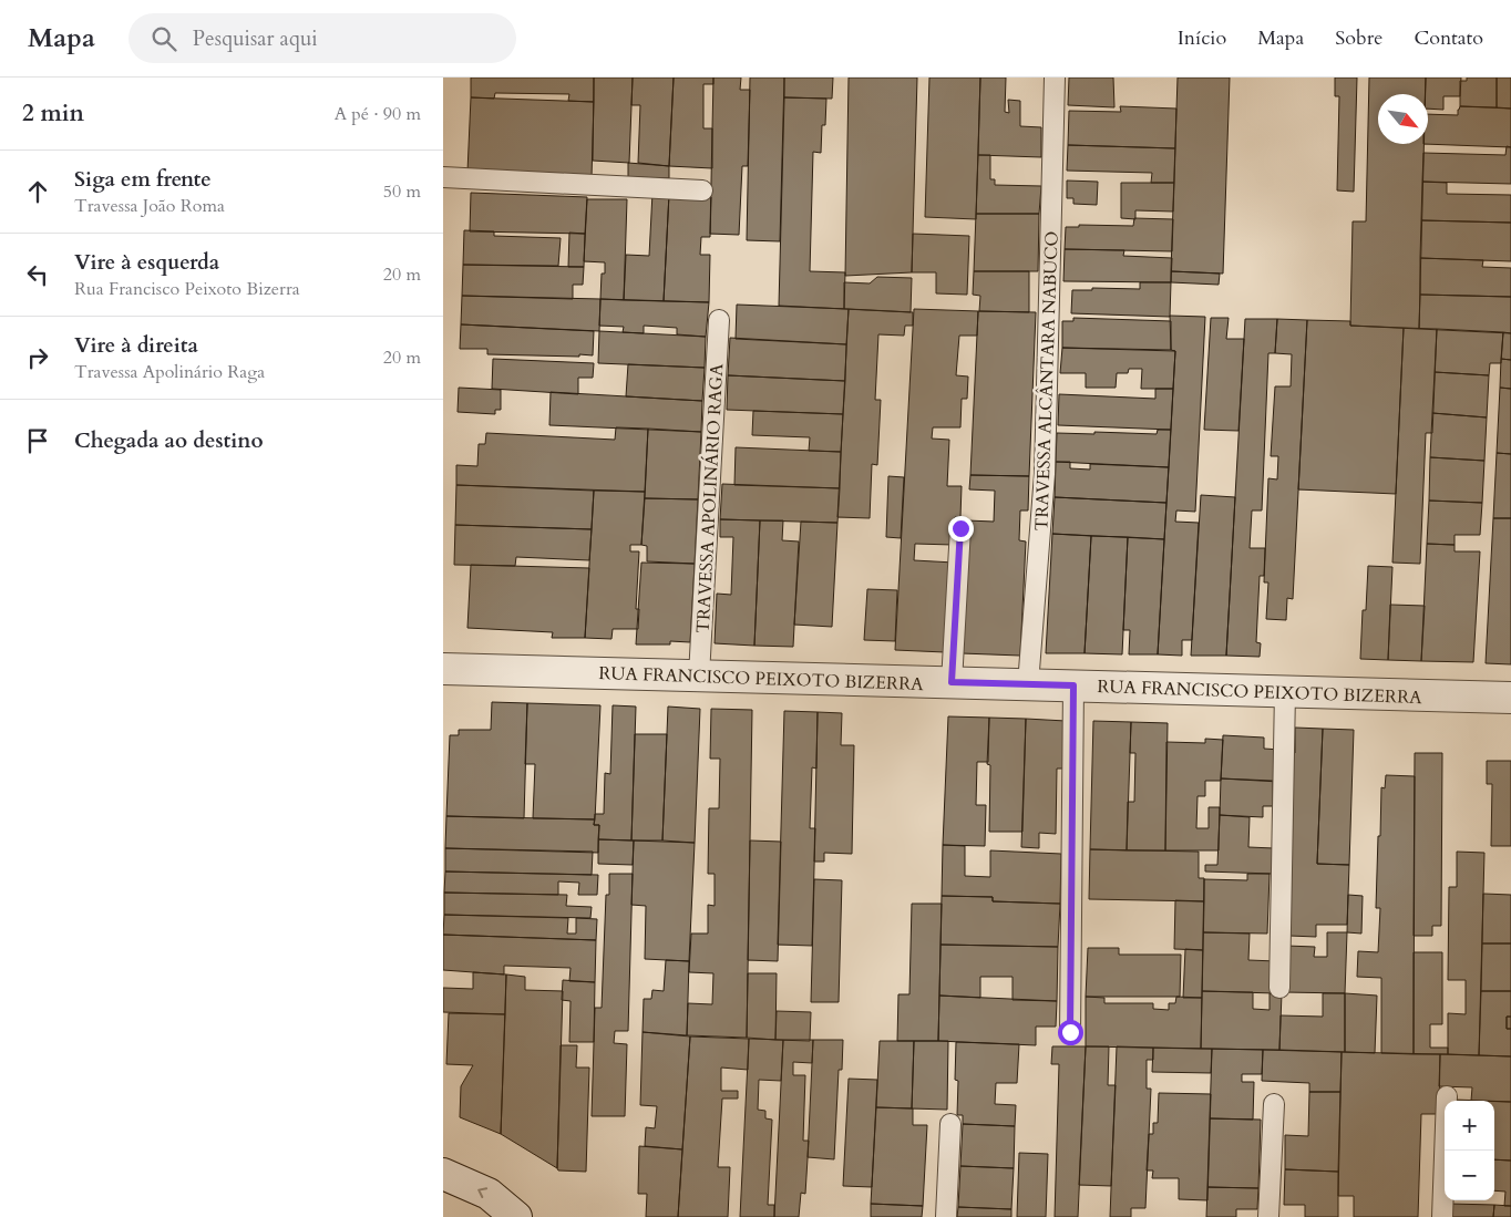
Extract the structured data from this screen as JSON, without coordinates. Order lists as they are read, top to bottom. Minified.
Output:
{"streets":{"street":["RUA FRANCISCO PEIXOTO BIZERRA"],"lane":["TRAVESSA ALCÂNTARA NABUCO","TRAVESSA APOLINÁRIO RAGA"]},"crossings":[["TRAVESSA ALCÂNTARA NABUCO","RUA FRANCISCO PEIXOTO BIZERRA"],["TRAVESSA APOLINÁRIO RAGA","RUA FRANCISCO PEIXOTO BIZERRA"]],"north":"bottom right","page":{"header":"Mapa","search":"Pesquisar aqui","nav":["Início","Mapa","Sobre","Contato"],"heading":["2 min","A pé · 90 m"],"list":[["Siga em frente","Travessa João Roma","50 m"],["Vire à esquerda","Rua Francisco Peixoto Bizerra","20 m"],["Vire à direita","Travessa Apolinário Raga","20 m"],"Chegada ao destino"],"map_buttons":["+","−"]}}
